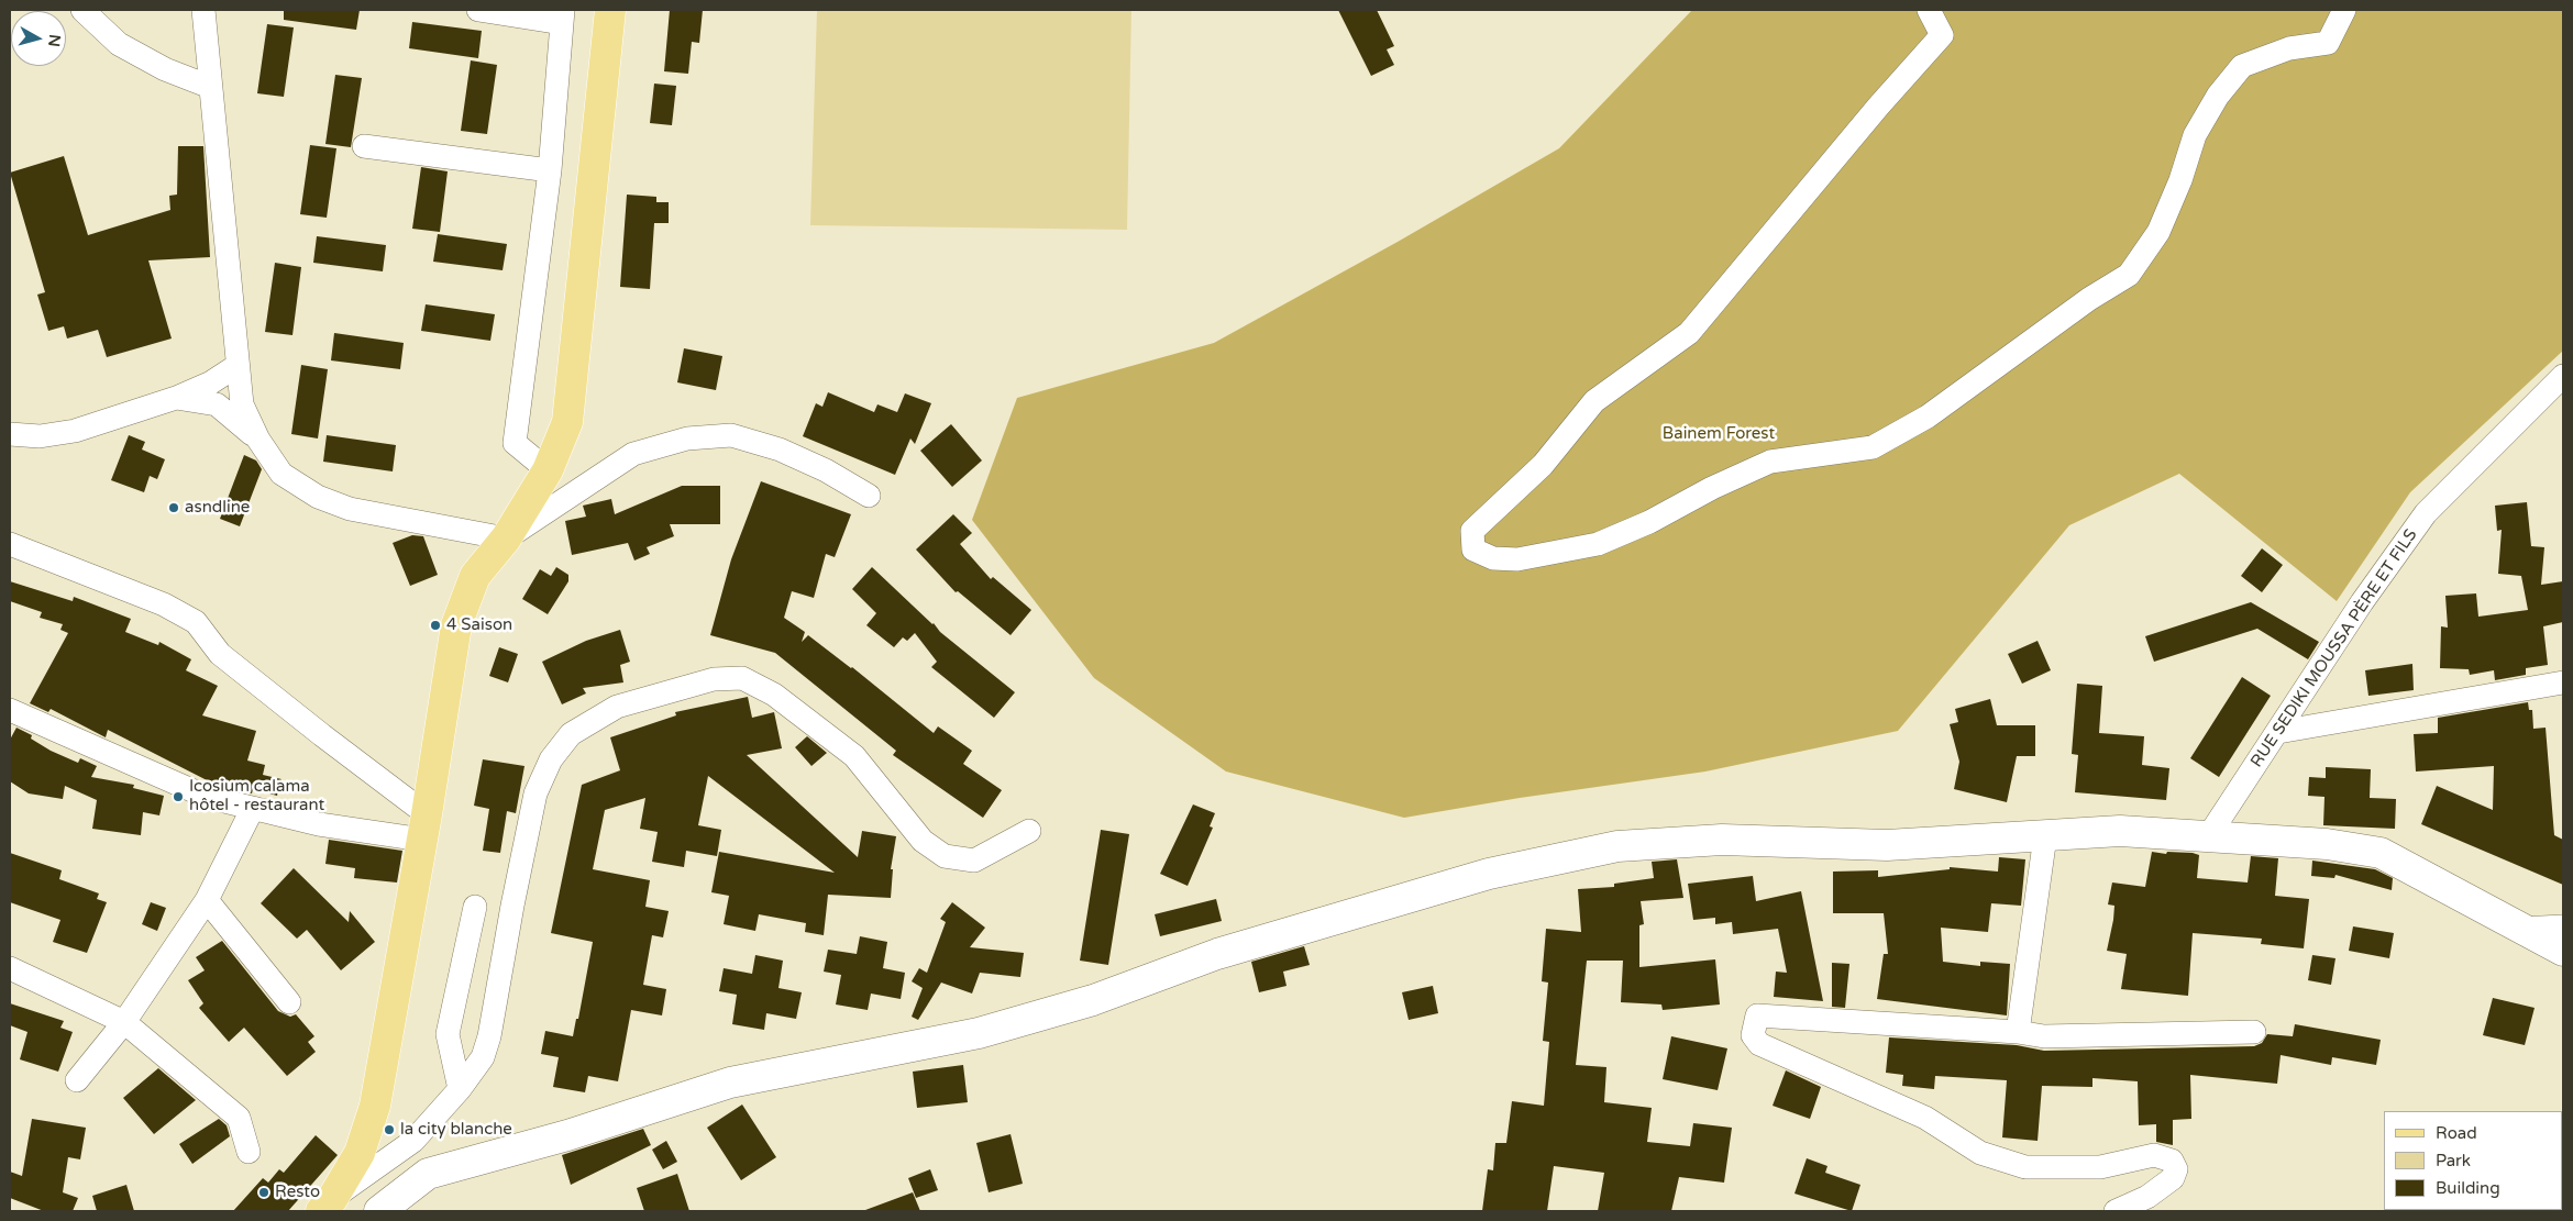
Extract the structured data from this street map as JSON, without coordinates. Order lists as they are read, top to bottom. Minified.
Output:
{"streets":{"street":["RUE SEDIKI MOUSSA PÈRE ET FILS"]},"parks":["Bainem Forest"],"places":["asndline","4 Saison","Icosium calama hôtel - restaurant","la city blanche","Resto"],"legend":["Road","Park","Building"],"north":"right"}
